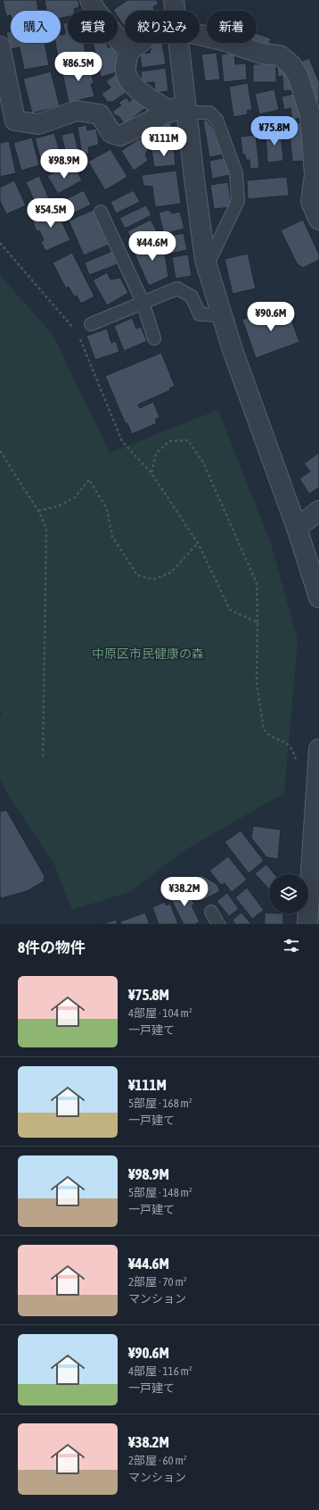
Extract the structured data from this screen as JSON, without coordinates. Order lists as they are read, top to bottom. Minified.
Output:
{"parks":["中原区市民健康の森"],"page":{"chip":["購入","賃貸","絞り込み","新着"],"price":["¥86.5M","¥75.8M","¥111M","¥98.9M","¥54.5M","¥44.6M","¥90.6M","¥38.2M"],"heading":"8件の物件","list":[{"name":"¥75.8M","note":"4部屋 · 104 m² · 一戸建て"},{"name":"¥111M","note":"5部屋 · 168 m² · 一戸建て"},{"name":"¥98.9M","note":"5部屋 · 148 m² · 一戸建て"},{"name":"¥44.6M","note":"2部屋 · 70 m² · マンション"},{"name":"¥90.6M","note":"4部屋 · 116 m² · 一戸建て"},{"name":"¥38.2M","note":"2部屋 · 60 m² · マンション"}]}}
